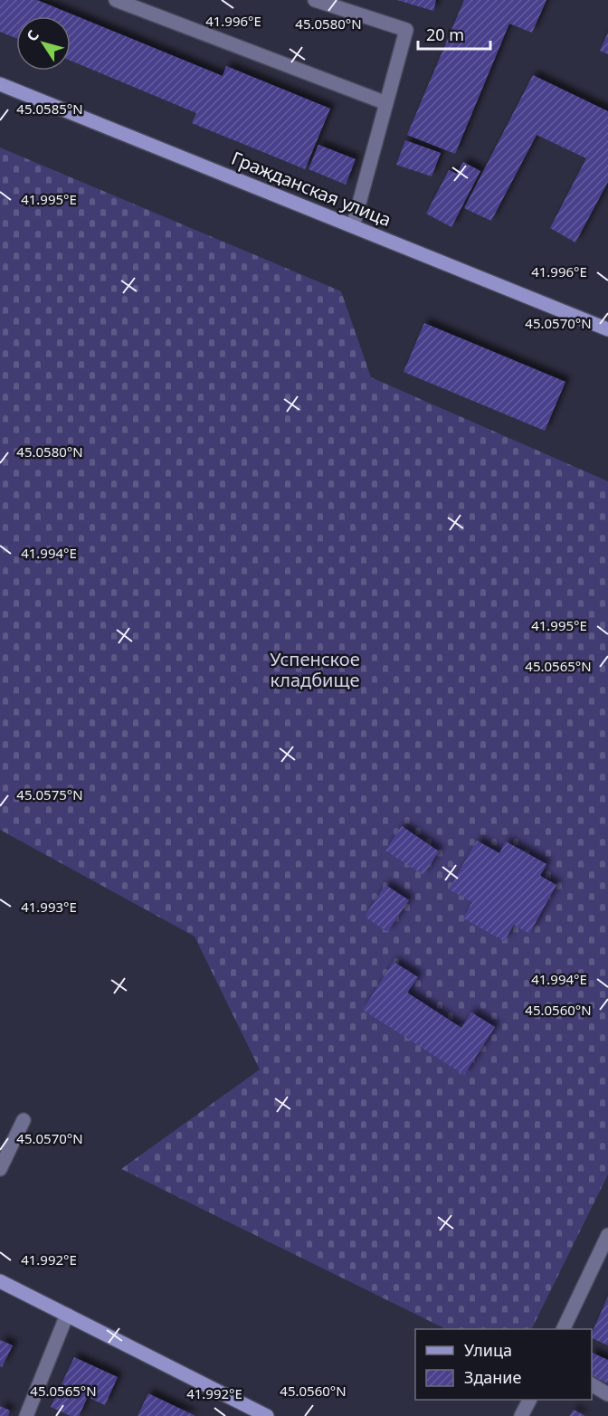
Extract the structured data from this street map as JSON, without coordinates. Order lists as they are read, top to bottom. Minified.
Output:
{"streets":{"main road":["Гражданская улица"]},"parks":["Успенское кладбище"],"legend":["Улица","Здание"],"scale_bar":"20 m","north":"top left","coordinates":["41.996°E","45.0580°N","45.0585°N","41.995°E","45.0570°N","41.994°E","45.0565°N","45.0575°N","41.993°E","45.0560°N","41.992°E"]}
